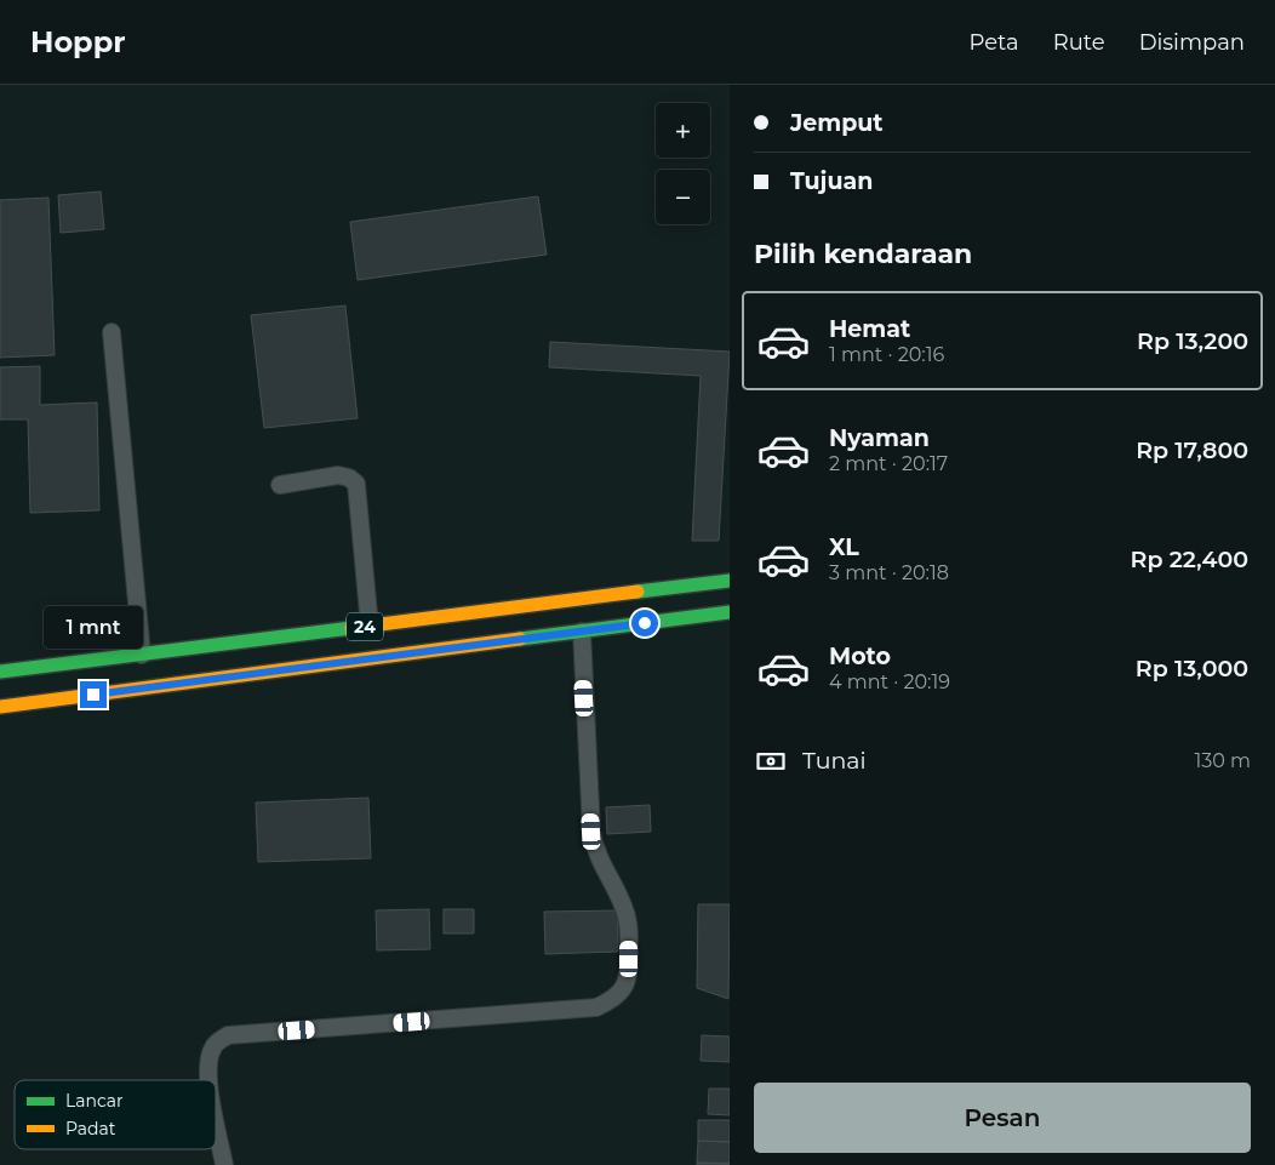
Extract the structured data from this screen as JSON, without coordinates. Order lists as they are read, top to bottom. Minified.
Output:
{"streets":{"highway":["24"]},"legend":["Lancar","Padat"],"page":{"header":"Hoppr","nav":["Peta","Rute","Disimpan"],"banner":["Jemput","Tujuan"],"map_buttons":["+","−"],"heading":"Pilih kendaraan","list":[{"name":"Hemat","note":"1 mnt · 20:16","value":"Rp 13,200"},{"name":"Nyaman","note":"2 mnt · 20:17","value":"Rp 17,800"},{"name":"XL","note":"3 mnt · 20:18","value":"Rp 22,400"},{"name":"Moto","note":"4 mnt · 20:19","value":"Rp 13,000"}],"bubble":"1 mnt","pay":["Tunai","130 m"],"buttons":"Pesan"}}
